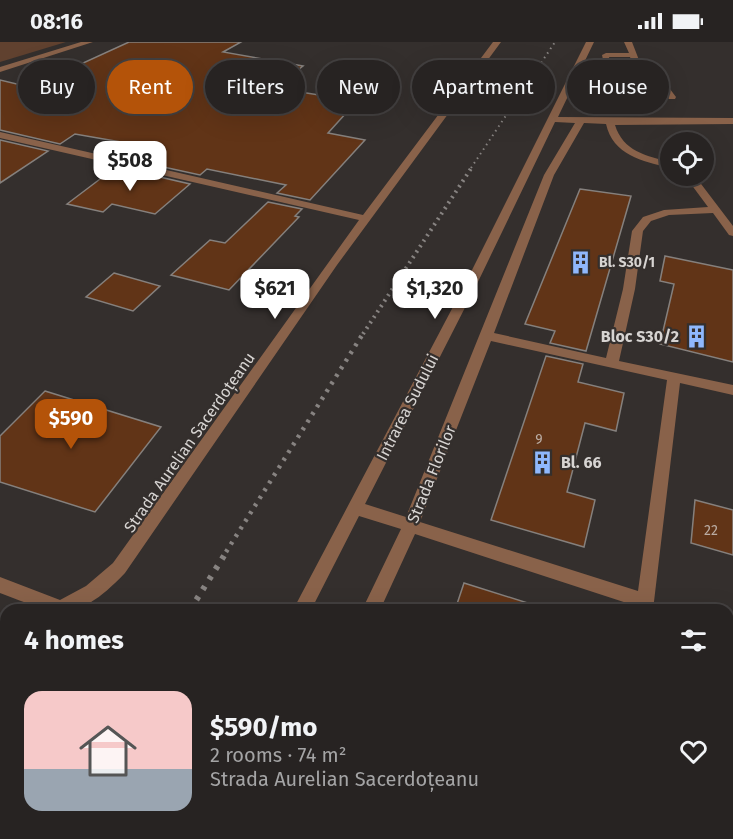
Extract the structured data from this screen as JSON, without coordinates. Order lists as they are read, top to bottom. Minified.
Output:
{"streets":{"street":["Intrarea Sudului","Strada Aurelian Sacerdoțeanu","Strada Florilor"]},"places":{"building":["Bl. S30/1","Bloc S30/2","Bl. 66"]},"house_numbers":["9","22"],"page":{"status":"08:16","chip":["Buy","Rent","Filters","New","Apartment","House"],"price":["$508","$621","$1,320","$590"],"heading":"4 homes","list":[{"name":"$590/mo","note":"2 rooms · 74 m² · Strada Aurelian Sacerdoțeanu"}]}}
